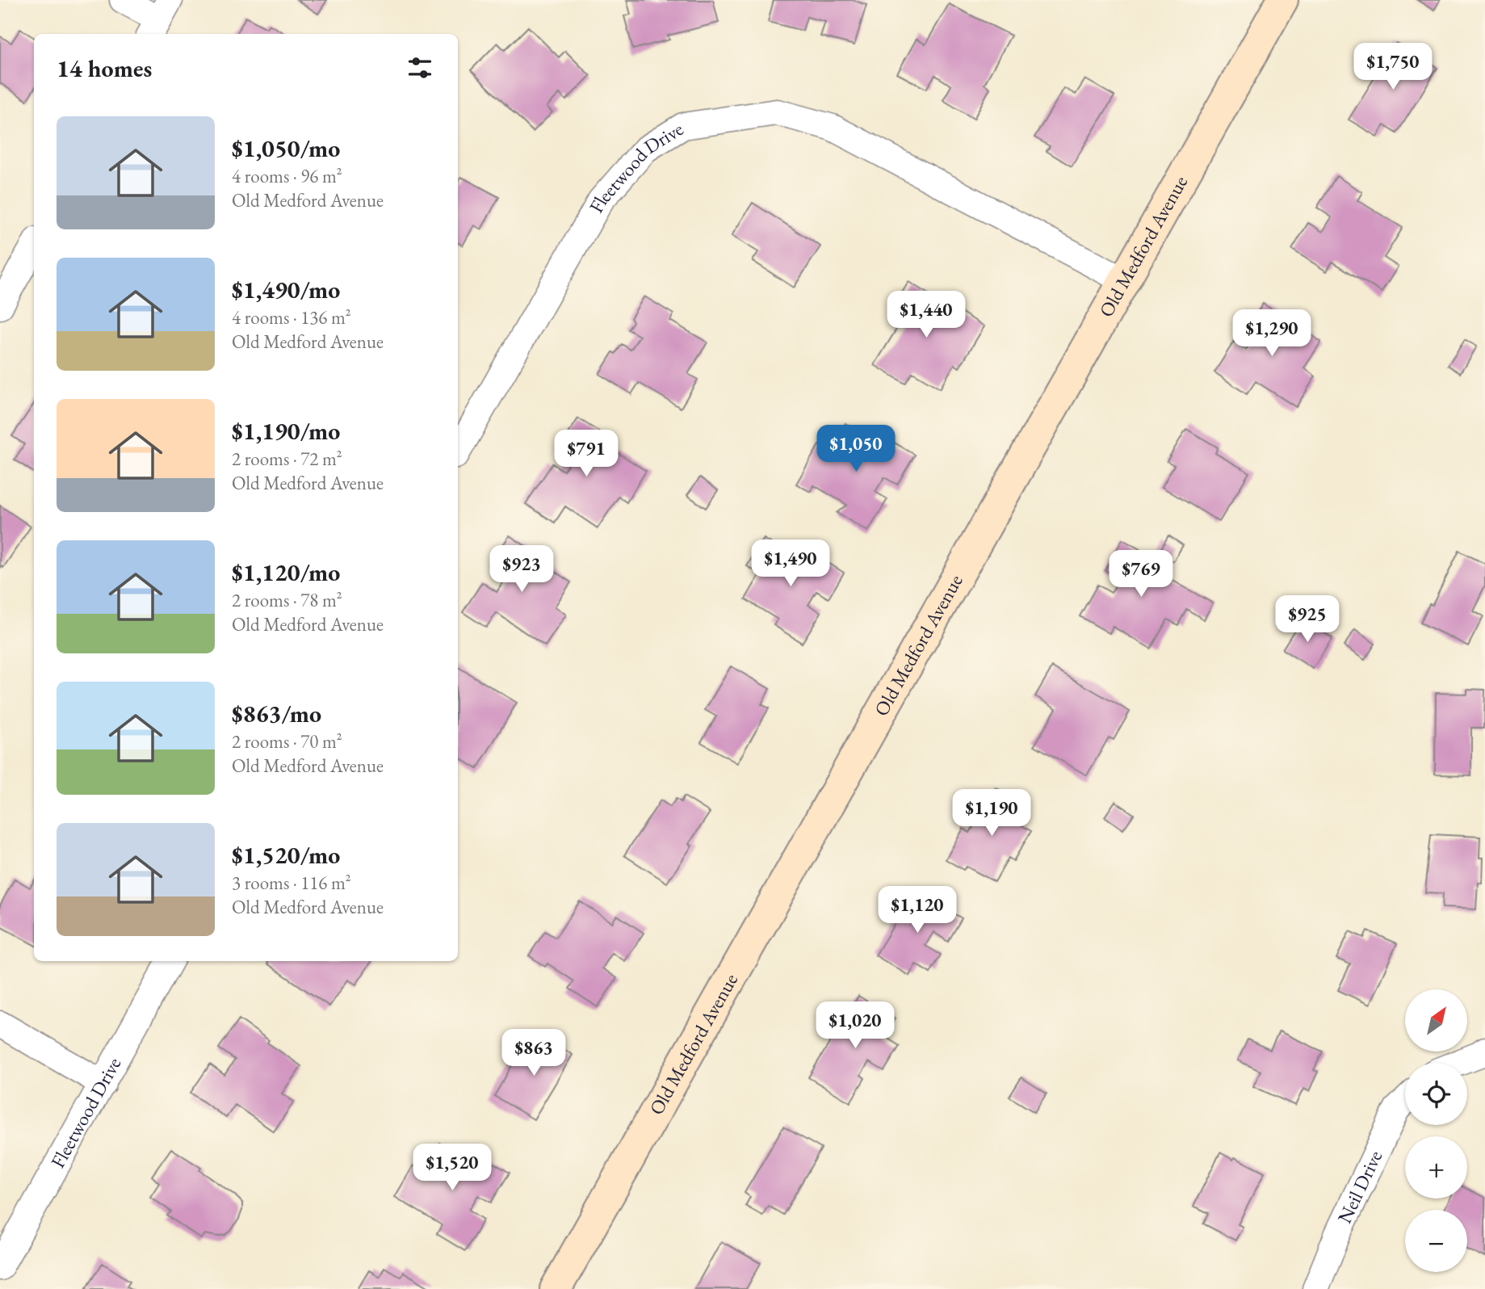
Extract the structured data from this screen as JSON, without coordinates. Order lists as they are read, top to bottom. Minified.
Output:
{"streets":{"street":["Fleetwood Drive","Old Medford Avenue","Neil Drive"]},"crossings":[["Fleetwood Drive","Old Medford Avenue"]],"north":"top right","page":{"heading":"14 homes","price":["$1,750","$1,440","$1,290","$1,050","$791","$1,490","$923","$769","$925","$1,190","$1,120","$1,020","$863","$1,520"],"list":[{"name":"$1,050/mo","note":"4 rooms · 96 m² · Old Medford Avenue"},{"name":"$1,490/mo","note":"4 rooms · 136 m² · Old Medford Avenue"},{"name":"$1,190/mo","note":"2 rooms · 72 m² · Old Medford Avenue"},{"name":"$1,120/mo","note":"2 rooms · 78 m² · Old Medford Avenue"},{"name":"$863/mo","note":"2 rooms · 70 m² · Old Medford Avenue"},{"name":"$1,520/mo","note":"3 rooms · 116 m² · Old Medford Avenue"}],"map_buttons":["+","−"]}}
